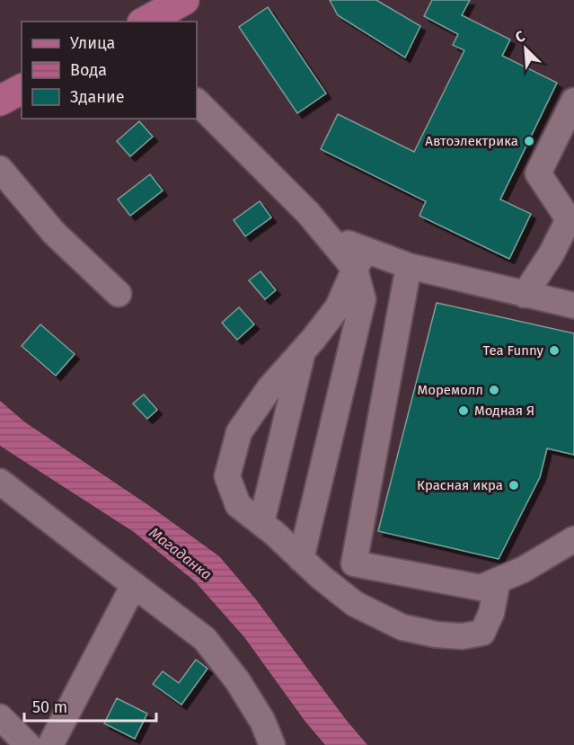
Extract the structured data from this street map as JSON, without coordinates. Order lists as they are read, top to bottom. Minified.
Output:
{"water":["Магаданка"],"places":["Автоэлектрика","Tea Funny","Моремолл","Модная Я","Красная икра"],"legend":["Улица","Вода","Здание"],"scale_bar":"50 m","north":"top left"}
